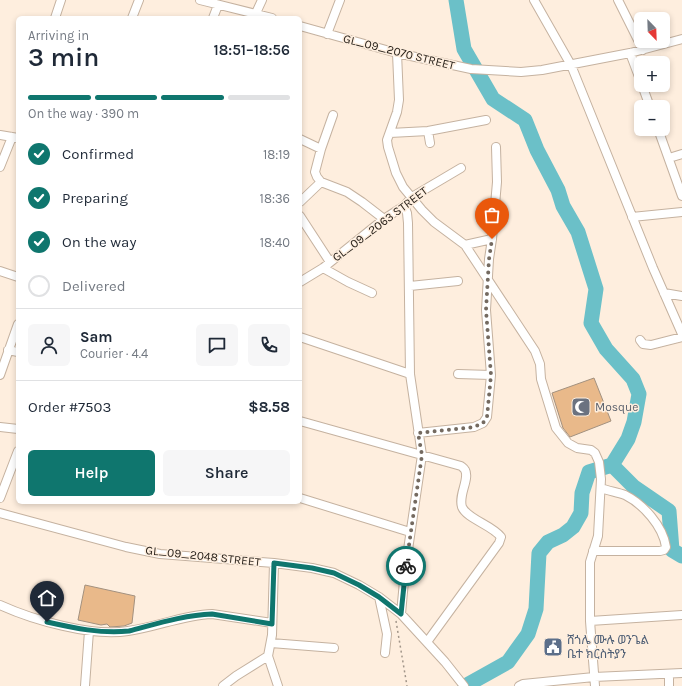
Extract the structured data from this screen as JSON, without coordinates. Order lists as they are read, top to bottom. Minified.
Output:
{"streets":{"street":["GL_09_2070 STREET","GL_09_2063 STREET","GL_09_2048 STREET"]},"places":{"mosque":["Mosque"],"public building":["ሸጎሌ ሙሉ ወንጌል ቤተ ክርስትያን"]},"north":"bottom right","page":{"map_buttons":["+","−"],"heading":["3 min","Arriving in","18:51–18:56"],"panel":["Sam","Courier · 4.4","Order #7503","$8.58"],"bar":"On the way · 390 m","list":[["Confirmed","18:19"],["Preparing","18:36"],["On the way","18:40"],"Delivered"],"buttons":["Help","Share"]}}
